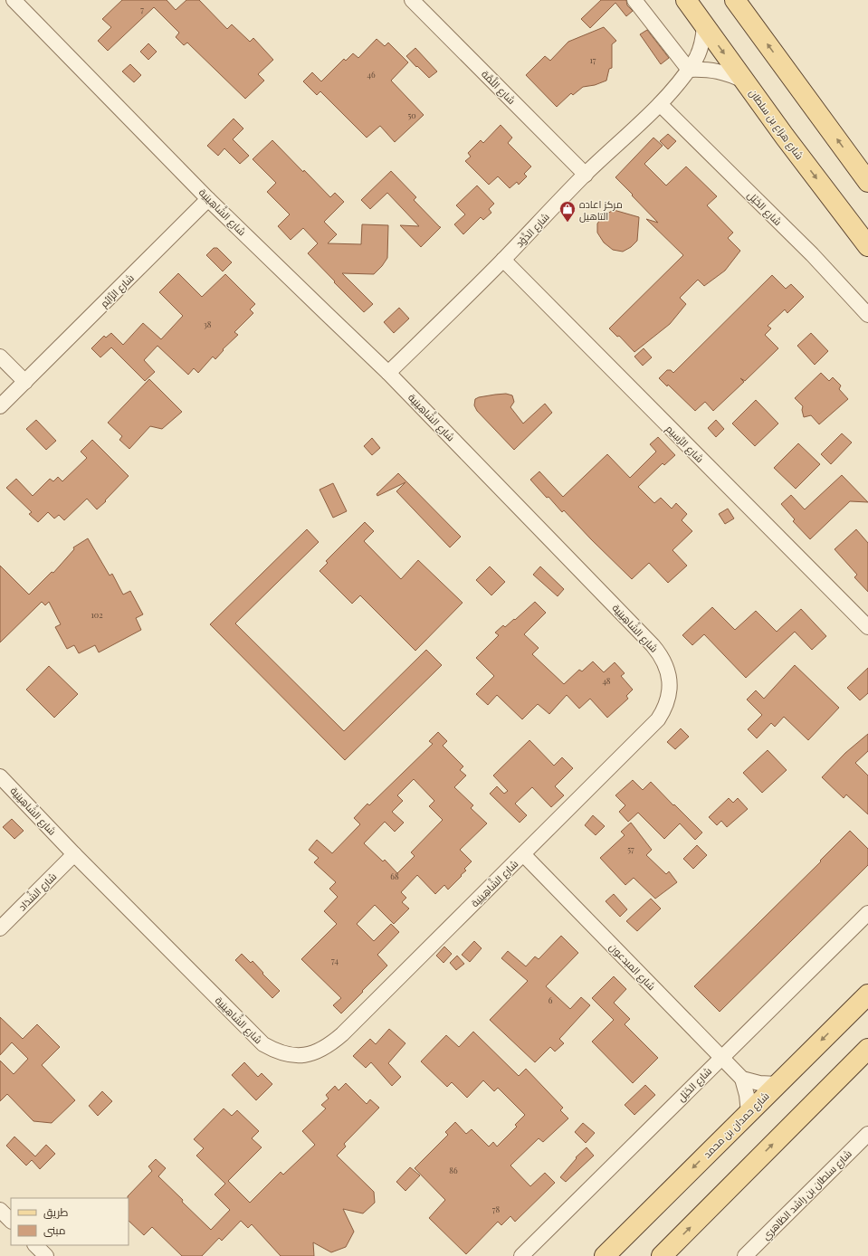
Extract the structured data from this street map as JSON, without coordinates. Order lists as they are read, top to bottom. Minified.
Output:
{"streets":{"main road":["شارع هزاع بن سلطان","شارع حمدان بن محمد"],"street":["شارع اللَّمَّة","شارع الخَيْل","شارع الشَّاهِينِية","شارع الذَّوْد","شارع الرَّائِم","شارع الرَّسِيم","شارع الشِّدَاد","شارع المبدعون","شارع سلطان بن راشد الظاهري"]},"crossings":[["شارع اللَّمَّة","شارع الذَّوْد"],["شارع هزاع بن سلطان","شارع الذَّوْد"],["شارع الخَيْل","شارع الذَّوْد"],["شارع الخَيْل","شارع المبدعون"],["شارع الشَّاهِينِية","شارع الذَّوْد"],["شارع الشَّاهِينِية","شارع الرَّائِم"],["شارع الشَّاهِينِية","شارع الشِّدَاد"],["شارع الشَّاهِينِية","شارع المبدعون"],["شارع الذَّوْد","شارع الرَّسِيم"],["شارع المبدعون","شارع حمدان بن محمد"]],"places":{"shop":["مركز اعاده التاهيل"]},"house_numbers":["7","17","46","50","38","102","48","57","68","74","6","86","78"],"legend":["طريق","مبنى"]}
